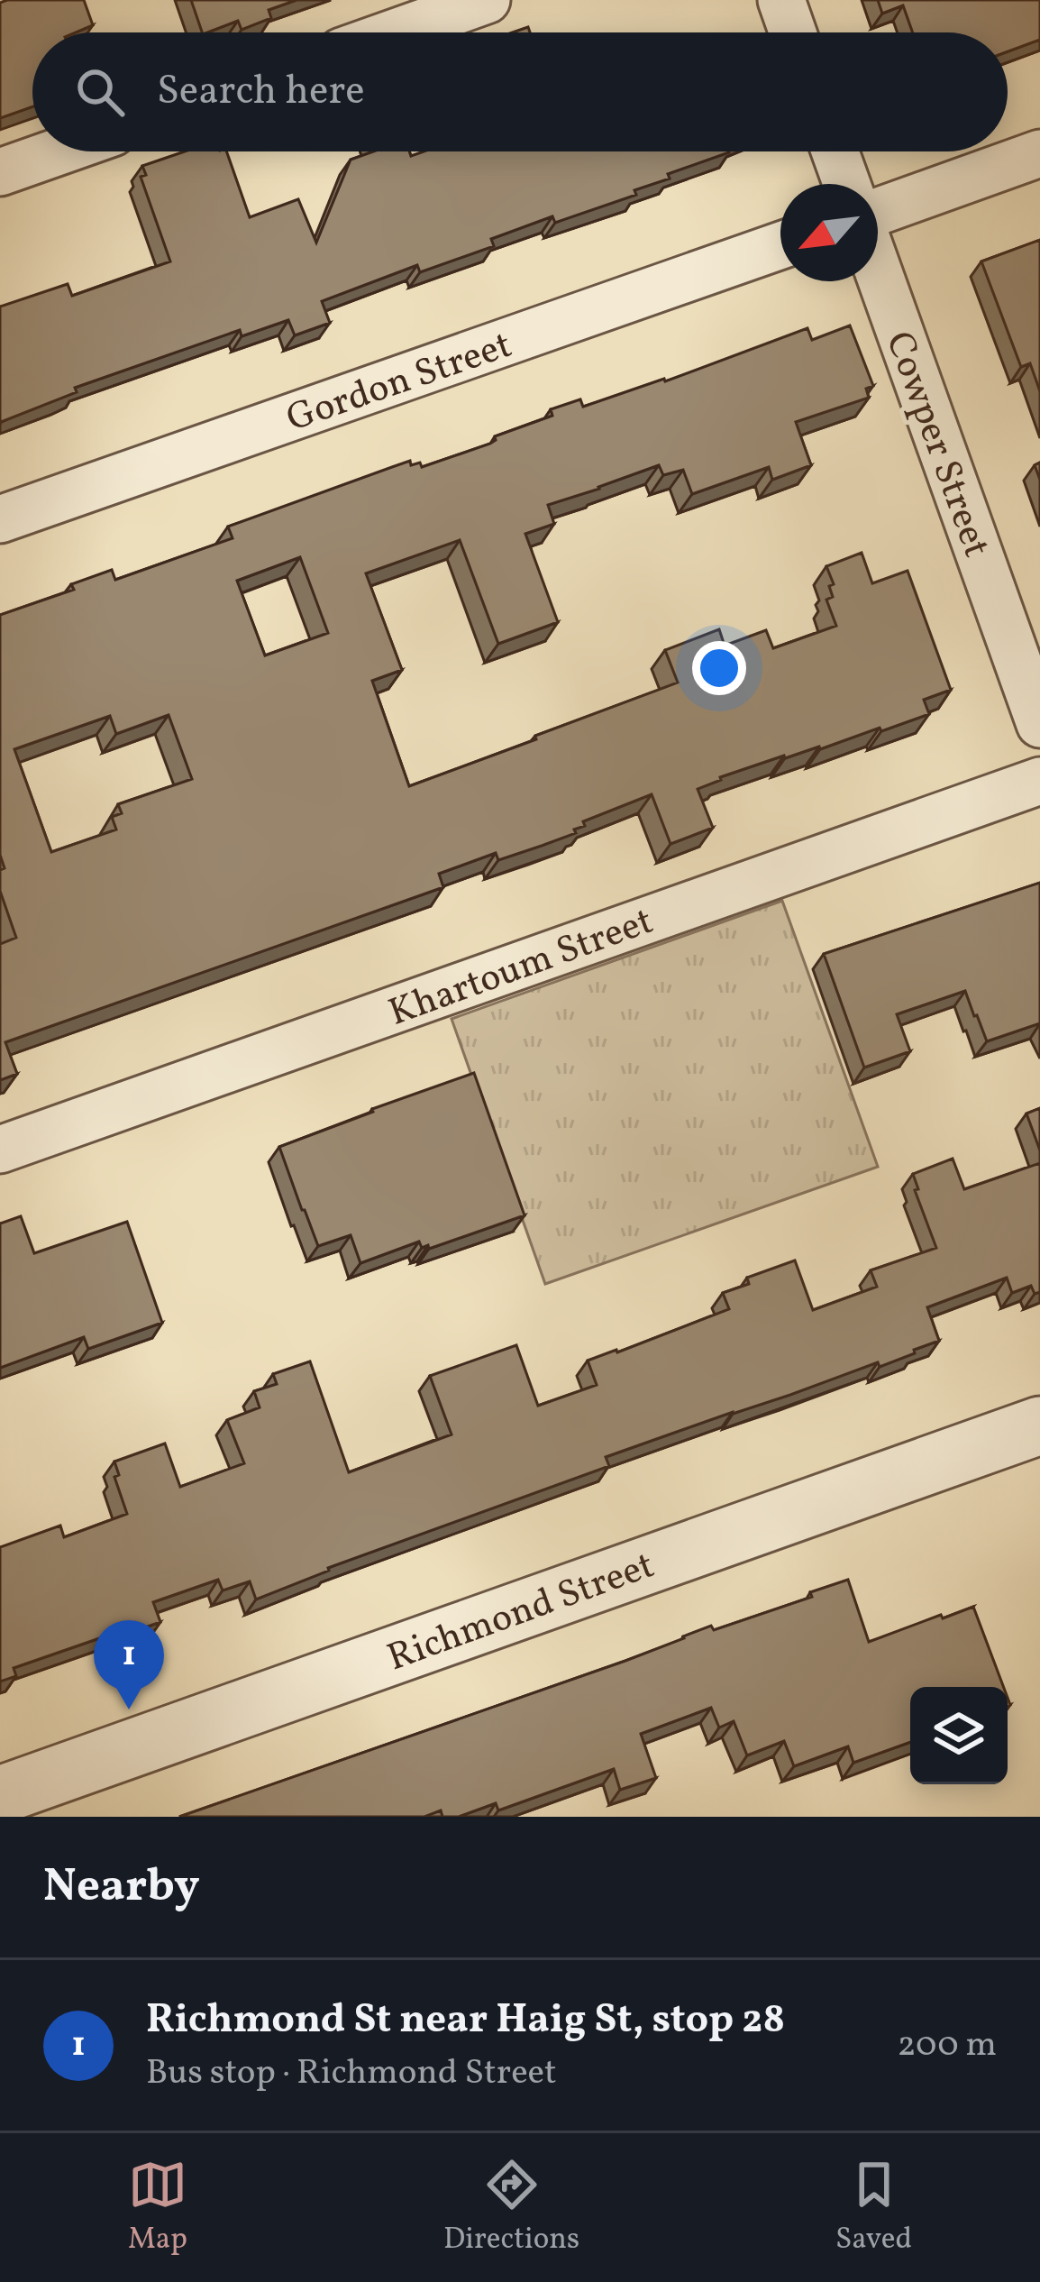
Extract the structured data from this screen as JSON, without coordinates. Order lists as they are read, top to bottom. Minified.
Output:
{"streets":{"street":["Gordon Street","Cowper Street","Khartoum Street","Richmond Street"]},"north":"bottom left","page":{"search":"Search here","pins":"1","heading":"Nearby","list":[{"mark":"1","name":"Richmond St near Haig St, stop 28","note":"Bus stop · Richmond Street","value":"200 m"}],"nav":["Map","Directions","Saved"]}}
